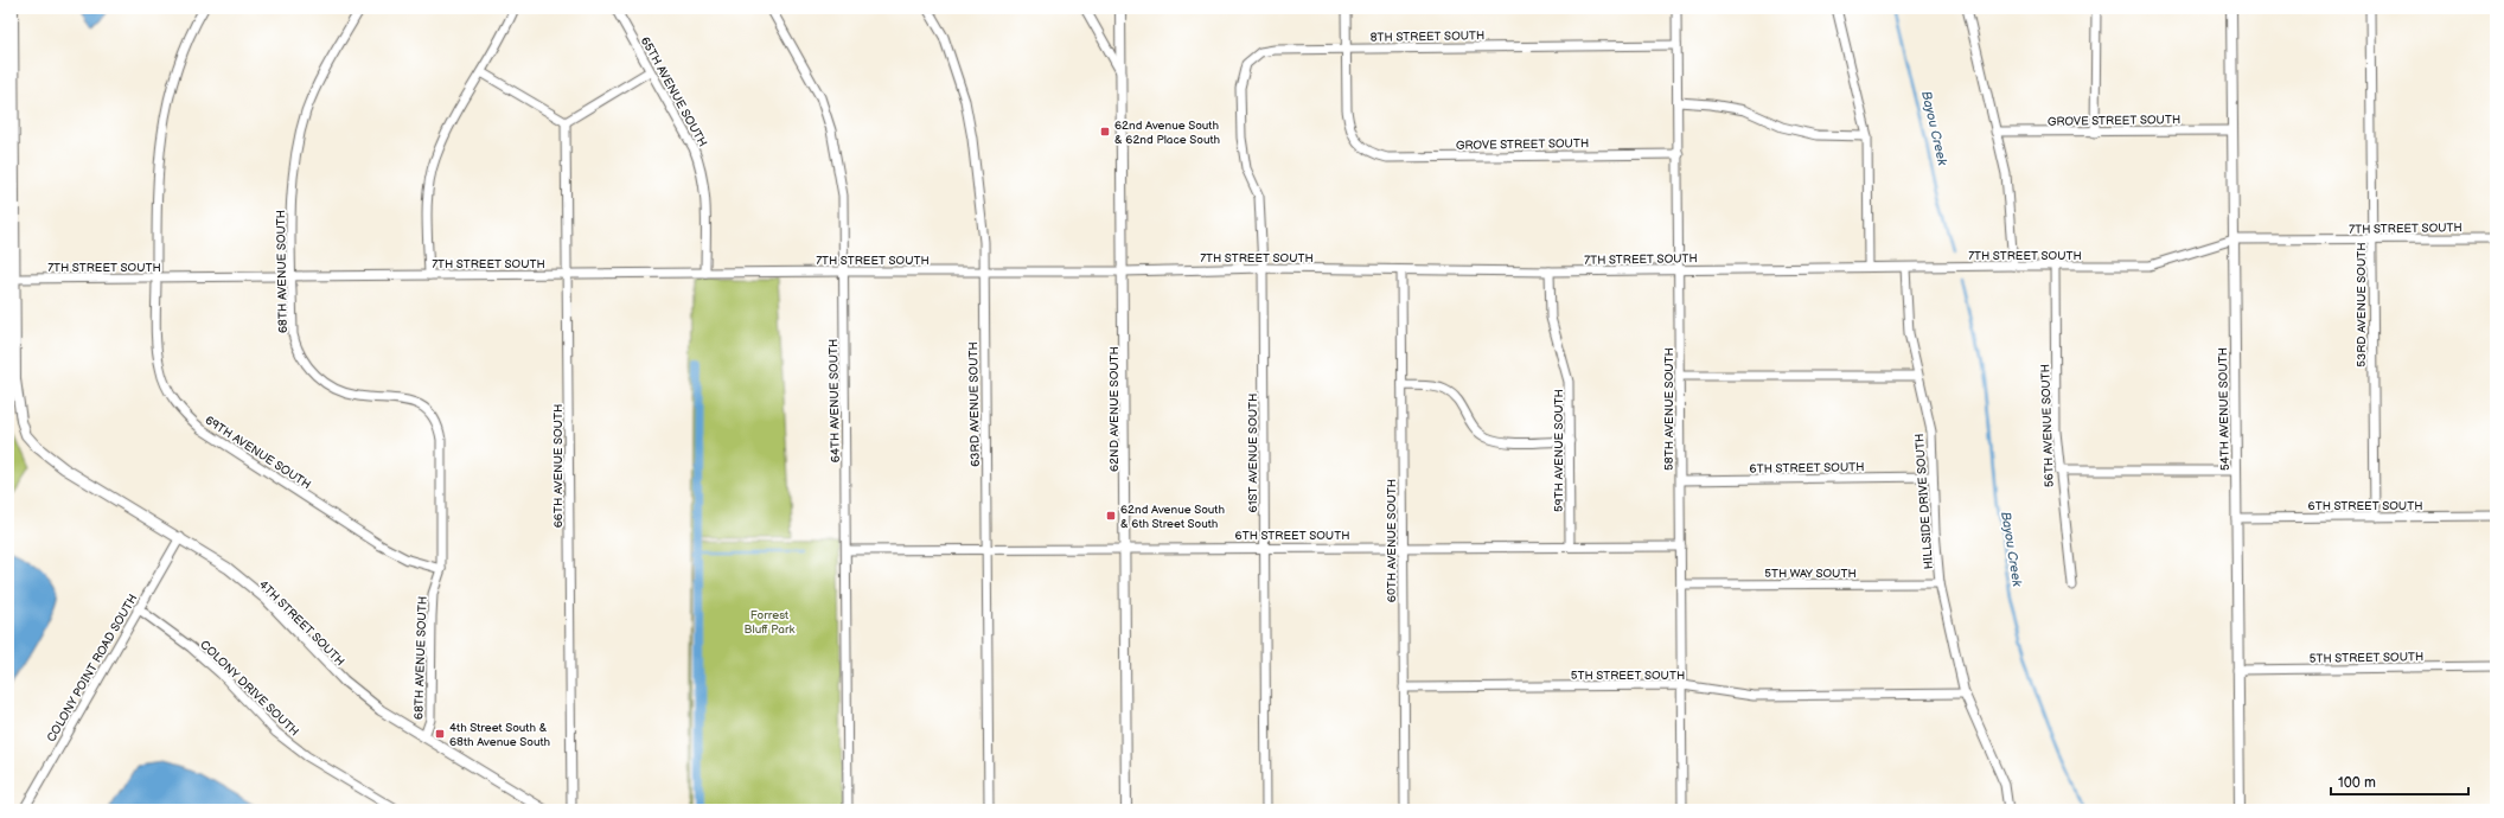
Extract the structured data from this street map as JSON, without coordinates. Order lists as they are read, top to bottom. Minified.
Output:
{"streets":{"street":["8TH STREET SOUTH","65TH AVENUE SOUTH","GROVE STREET SOUTH","7TH STREET SOUTH","68TH AVENUE SOUTH","53RD AVENUE SOUTH","64TH AVENUE SOUTH","63RD AVENUE SOUTH","62ND AVENUE SOUTH","58TH AVENUE SOUTH","54TH AVENUE SOUTH","56TH AVENUE SOUTH","59TH AVENUE SOUTH","69TH AVENUE SOUTH","61ST AVENUE SOUTH","66TH AVENUE SOUTH","6TH STREET SOUTH","HILLSIDE DRIVE SOUTH","60TH AVENUE SOUTH","5TH WAY SOUTH","4TH STREET SOUTH","5TH STREET SOUTH","COLONY POINT ROAD SOUTH","COLONY DRIVE SOUTH"]},"crossings":[["8TH STREET SOUTH","GROVE STREET SOUTH"],["8TH STREET SOUTH","58TH AVENUE SOUTH"],["8TH STREET SOUTH","61ST AVENUE SOUTH"],["65TH AVENUE SOUTH","7TH STREET SOUTH"],["GROVE STREET SOUTH","58TH AVENUE SOUTH"],["GROVE STREET SOUTH","54TH AVENUE SOUTH"],["7TH STREET SOUTH","68TH AVENUE SOUTH"],["7TH STREET SOUTH","53RD AVENUE SOUTH"],["7TH STREET SOUTH","64TH AVENUE SOUTH"],["7TH STREET SOUTH","63RD AVENUE SOUTH"],["7TH STREET SOUTH","62ND AVENUE SOUTH"],["7TH STREET SOUTH","58TH AVENUE SOUTH"],["7TH STREET SOUTH","54TH AVENUE SOUTH"],["7TH STREET SOUTH","56TH AVENUE SOUTH"],["7TH STREET SOUTH","59TH AVENUE SOUTH"],["7TH STREET SOUTH","69TH AVENUE SOUTH"],["7TH STREET SOUTH","61ST AVENUE SOUTH"],["7TH STREET SOUTH","66TH AVENUE SOUTH"],["7TH STREET SOUTH","HILLSIDE DRIVE SOUTH"],["7TH STREET SOUTH","60TH AVENUE SOUTH"],["7TH STREET SOUTH","4TH STREET SOUTH"],["68TH AVENUE SOUTH","69TH AVENUE SOUTH"],["68TH AVENUE SOUTH","4TH STREET SOUTH"],["53RD AVENUE SOUTH","6TH STREET SOUTH"],["64TH AVENUE SOUTH","6TH STREET SOUTH"],["63RD AVENUE SOUTH","6TH STREET SOUTH"],["62ND AVENUE SOUTH","6TH STREET SOUTH"],["58TH AVENUE SOUTH","6TH STREET SOUTH"],["58TH AVENUE SOUTH","5TH WAY SOUTH"],["58TH AVENUE SOUTH","5TH STREET SOUTH"],["54TH AVENUE SOUTH","6TH STREET SOUTH"],["54TH AVENUE SOUTH","5TH STREET SOUTH"],["59TH AVENUE SOUTH","6TH STREET SOUTH"],["61ST AVENUE SOUTH","6TH STREET SOUTH"],["6TH STREET SOUTH","HILLSIDE DRIVE SOUTH"],["6TH STREET SOUTH","60TH AVENUE SOUTH"],["HILLSIDE DRIVE SOUTH","5TH WAY SOUTH"],["HILLSIDE DRIVE SOUTH","5TH STREET SOUTH"],["60TH AVENUE SOUTH","5TH STREET SOUTH"],["4TH STREET SOUTH","COLONY POINT ROAD SOUTH"],["COLONY POINT ROAD SOUTH","COLONY DRIVE SOUTH"]],"water":["Bayou Creek"],"parks":["Forrest Bluff Park"],"places":{"transit":["62nd Avenue South & 62nd Place South","62nd Avenue South & 6th Street South","4th Street South & 68th Avenue South"]},"scale_bar":"100 m"}
